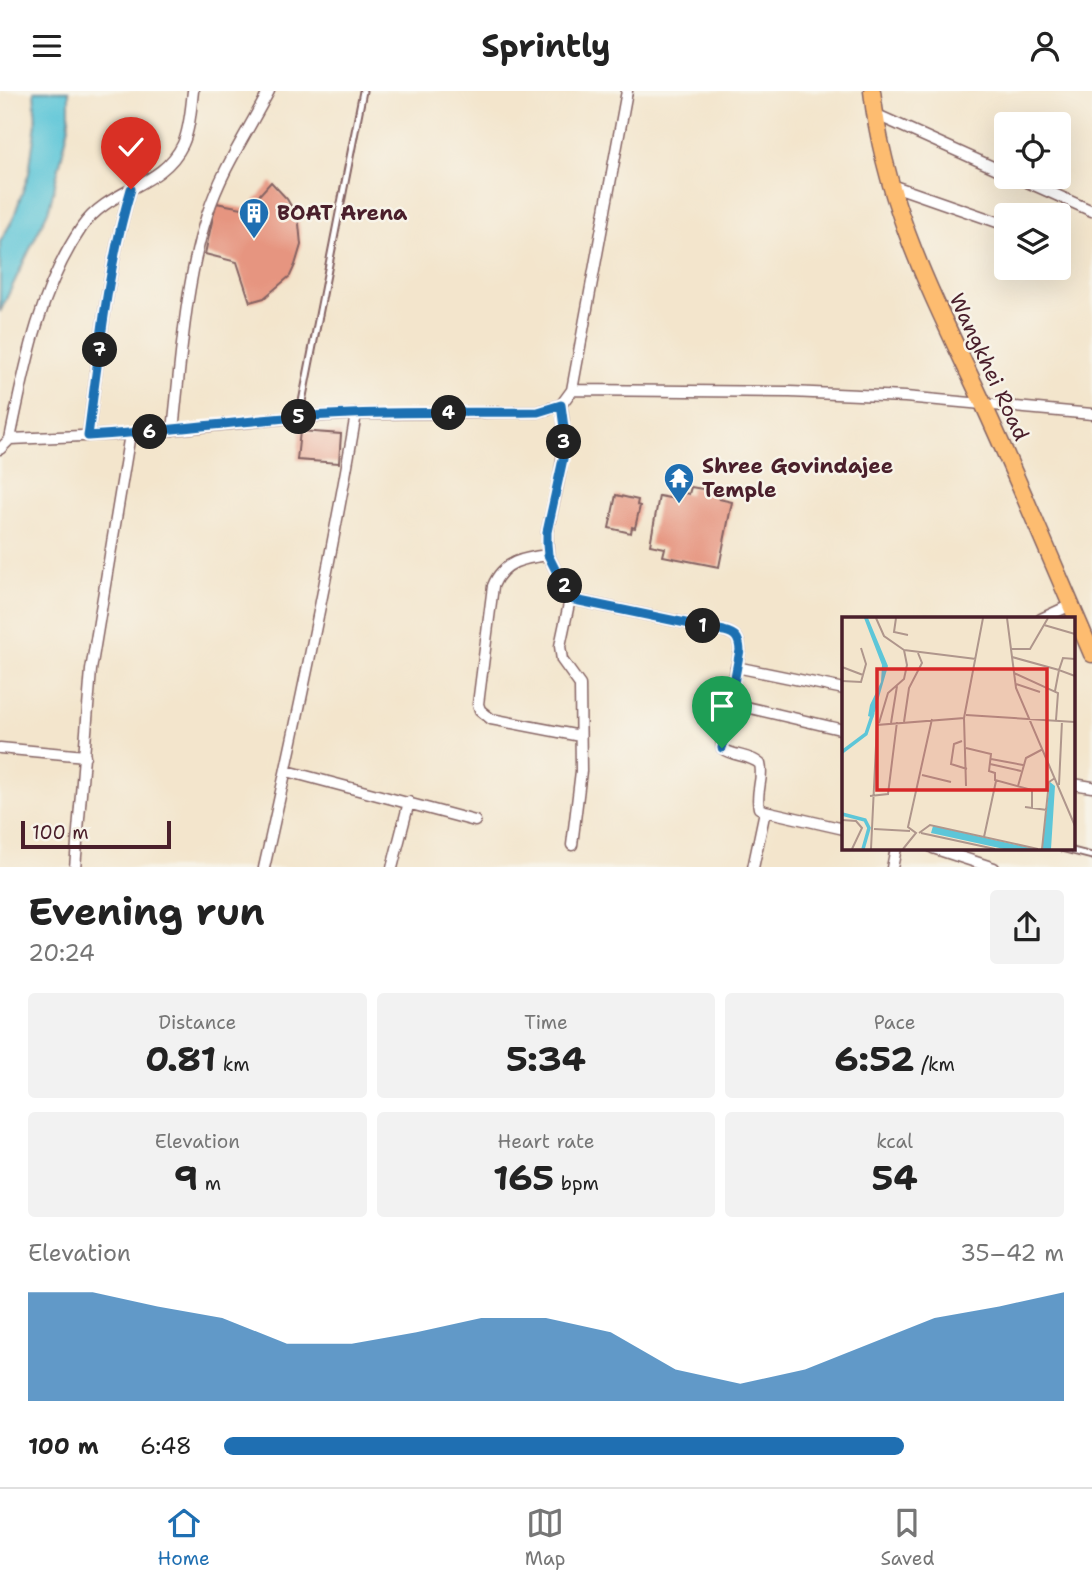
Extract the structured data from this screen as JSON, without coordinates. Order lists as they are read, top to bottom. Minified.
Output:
{"streets":{"main road":["Wangkhei Road"]},"places":{"building":["BOAT Arena"],"temple":["Shree Govindajee Temple"]},"scale_bar":"100 m","page":{"header":"Sprintly","pins":["7","4","5","6","3","2","1"],"scale":"100 m","heading":["Evening run","20:24"],"stats":[["Distance","0.81 km"],["Time","5:34"],["Pace","6:52 /km"],["Elevation","9 m"],["Heart rate","165 bpm"],["kcal","54"]],"chart":["Elevation","35–42 m"],"list":[{"name":"100 m","note":"6:48"}],"tabs":["Home","Map","Saved"]}}
